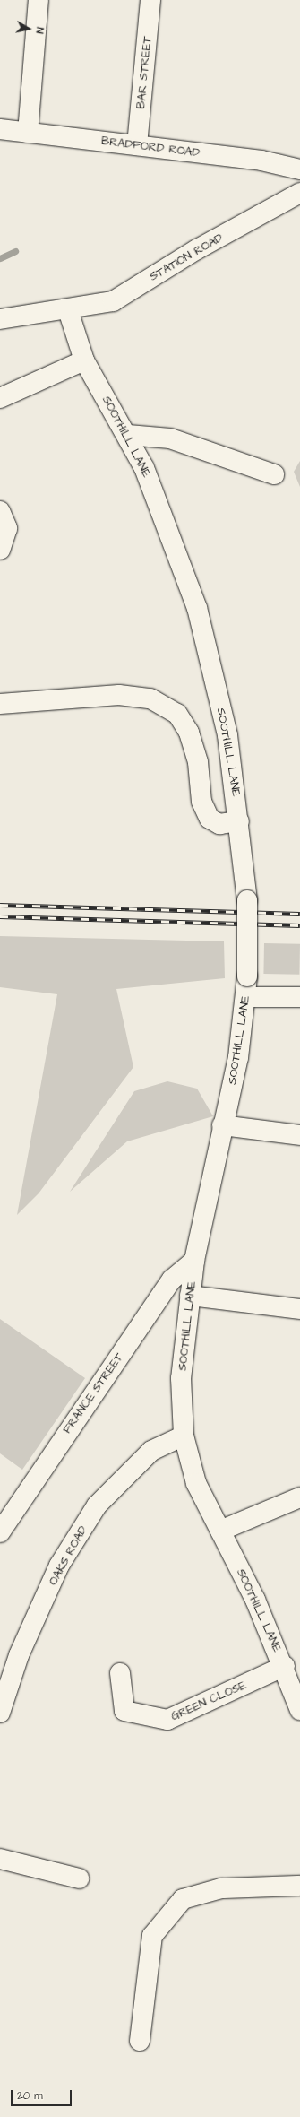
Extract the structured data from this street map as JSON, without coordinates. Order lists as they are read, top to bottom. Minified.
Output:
{"streets":{"street":["BAR STREET","BRADFORD ROAD","STATION ROAD","SOOTHILL LANE","FRANCE STREET","OAKS ROAD","GREEN CLOSE"]},"crossings":[["BAR STREET","BRADFORD ROAD"],["STATION ROAD","SOOTHILL LANE"],["SOOTHILL LANE","FRANCE STREET"],["SOOTHILL LANE","OAKS ROAD"],["SOOTHILL LANE","GREEN CLOSE"]],"scale_bar":"20 m","north":"right"}
